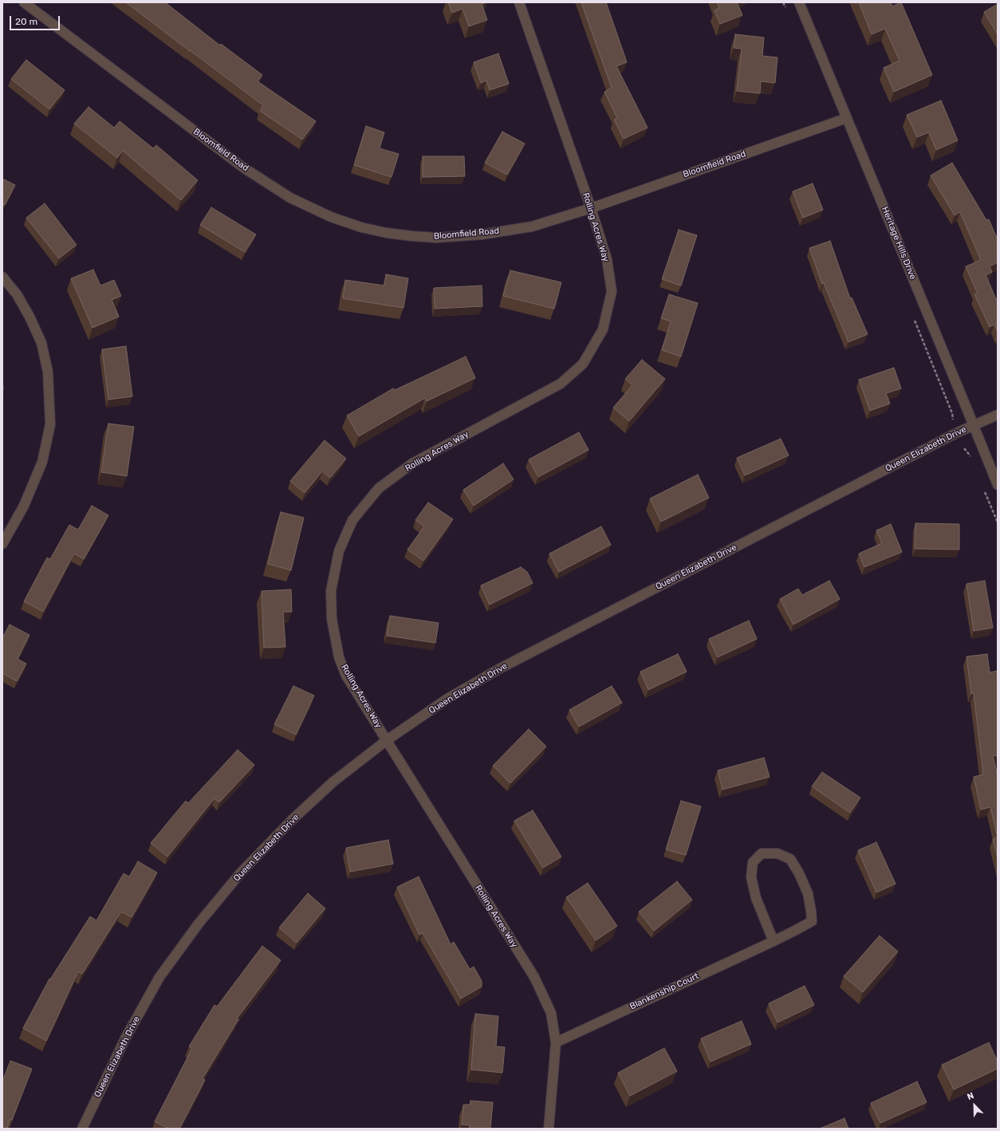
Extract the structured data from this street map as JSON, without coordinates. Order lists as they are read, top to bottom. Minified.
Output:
{"streets":{"street":["Bloomfield Road","Rolling Acres Way","Heritage Hills Drive","Queen Elizabeth Drive","Blankenship Court"]},"crossings":[["Bloomfield Road","Rolling Acres Way"],["Bloomfield Road","Heritage Hills Drive"],["Rolling Acres Way","Queen Elizabeth Drive"],["Rolling Acres Way","Blankenship Court"],["Heritage Hills Drive","Queen Elizabeth Drive"]],"scale_bar":"20 m","north":"top left"}
